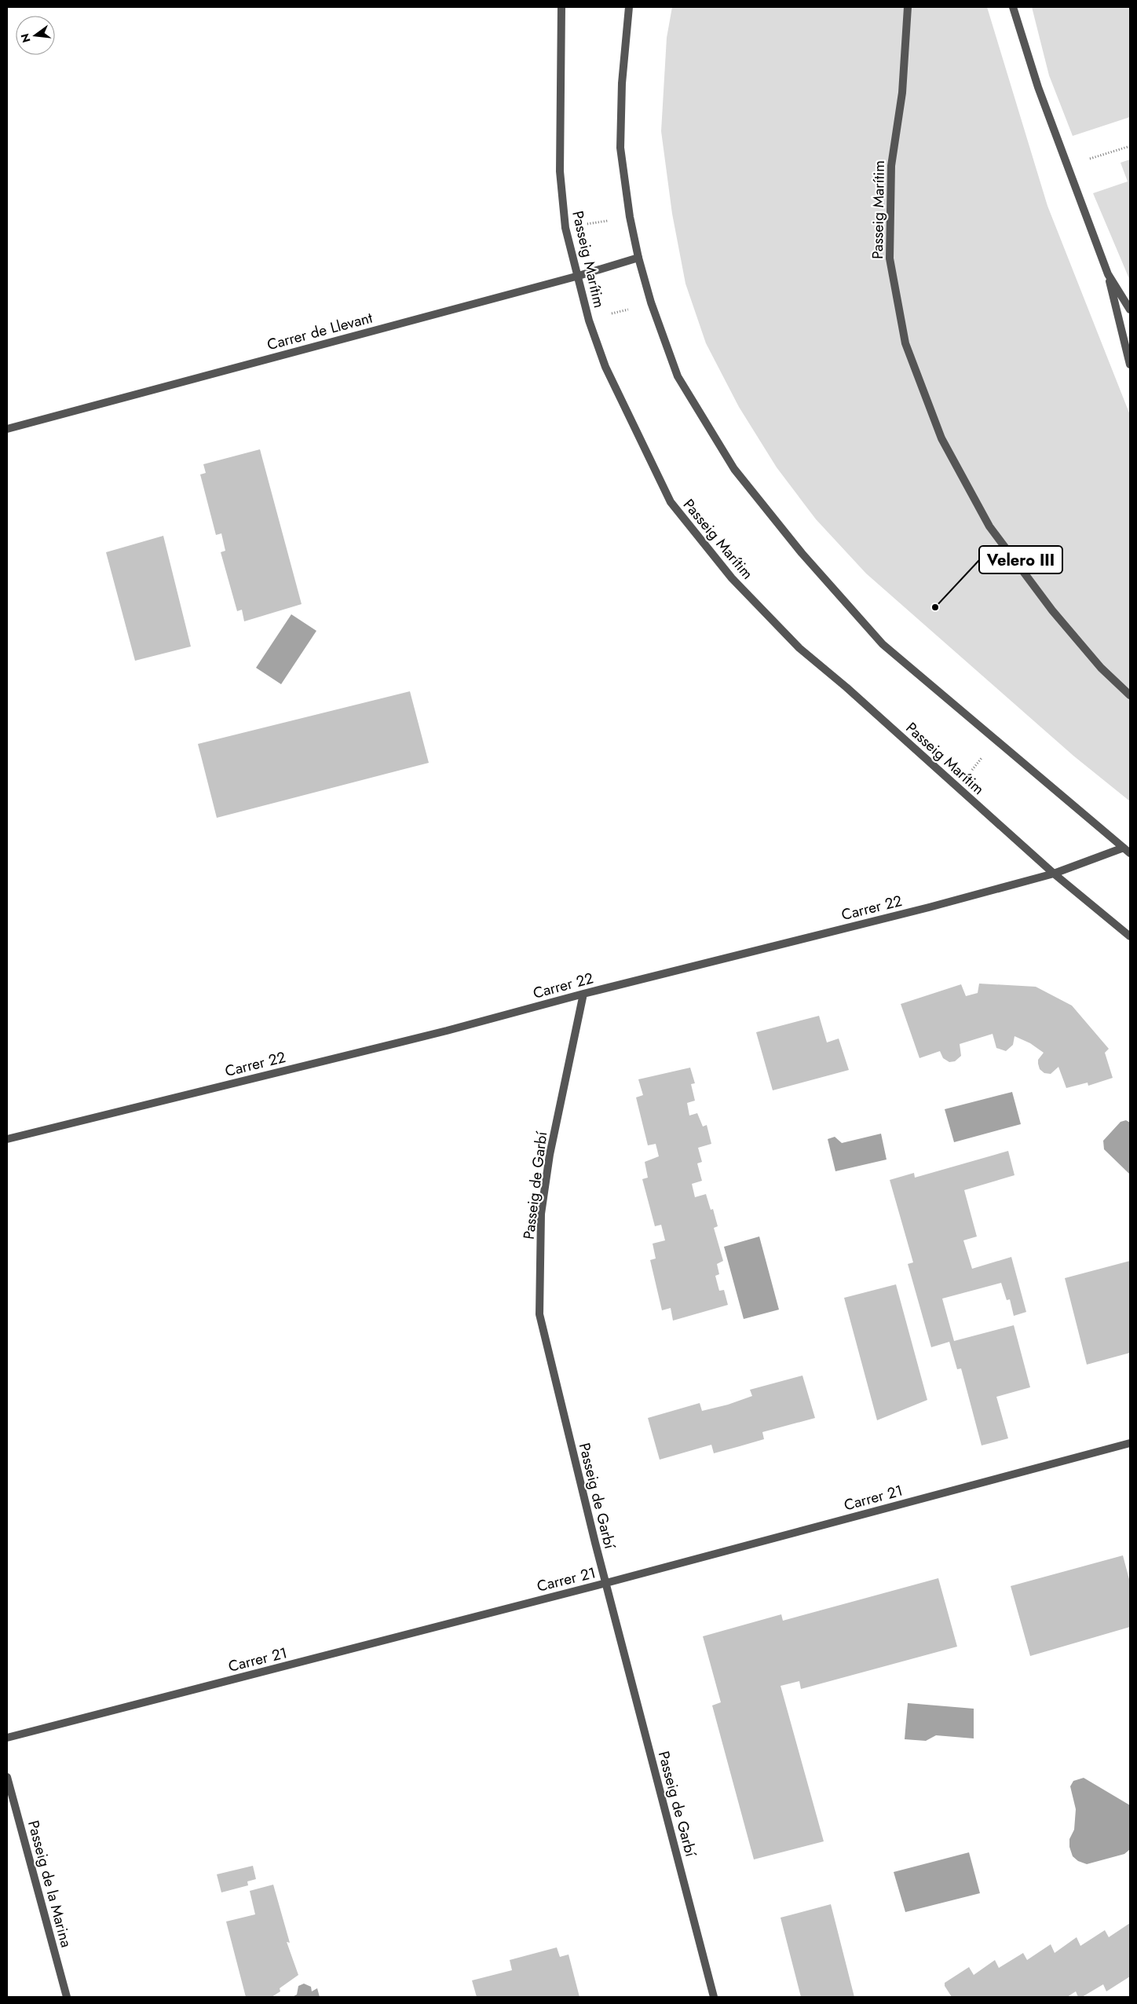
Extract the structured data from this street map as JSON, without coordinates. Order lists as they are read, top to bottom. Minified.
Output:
{"streets":{"street":["Passeig Marítim","Carrer de Llevant","Carrer 22","Passeig de Garbí","Carrer 21","Passeig de la Marina"]},"crossings":[["Passeig Marítim","Carrer de Llevant"],["Passeig Marítim","Carrer 22"],["Carrer 22","Passeig de Garbí"],["Passeig de Garbí","Carrer 21"]],"places":["Velero III"],"north":"left"}
